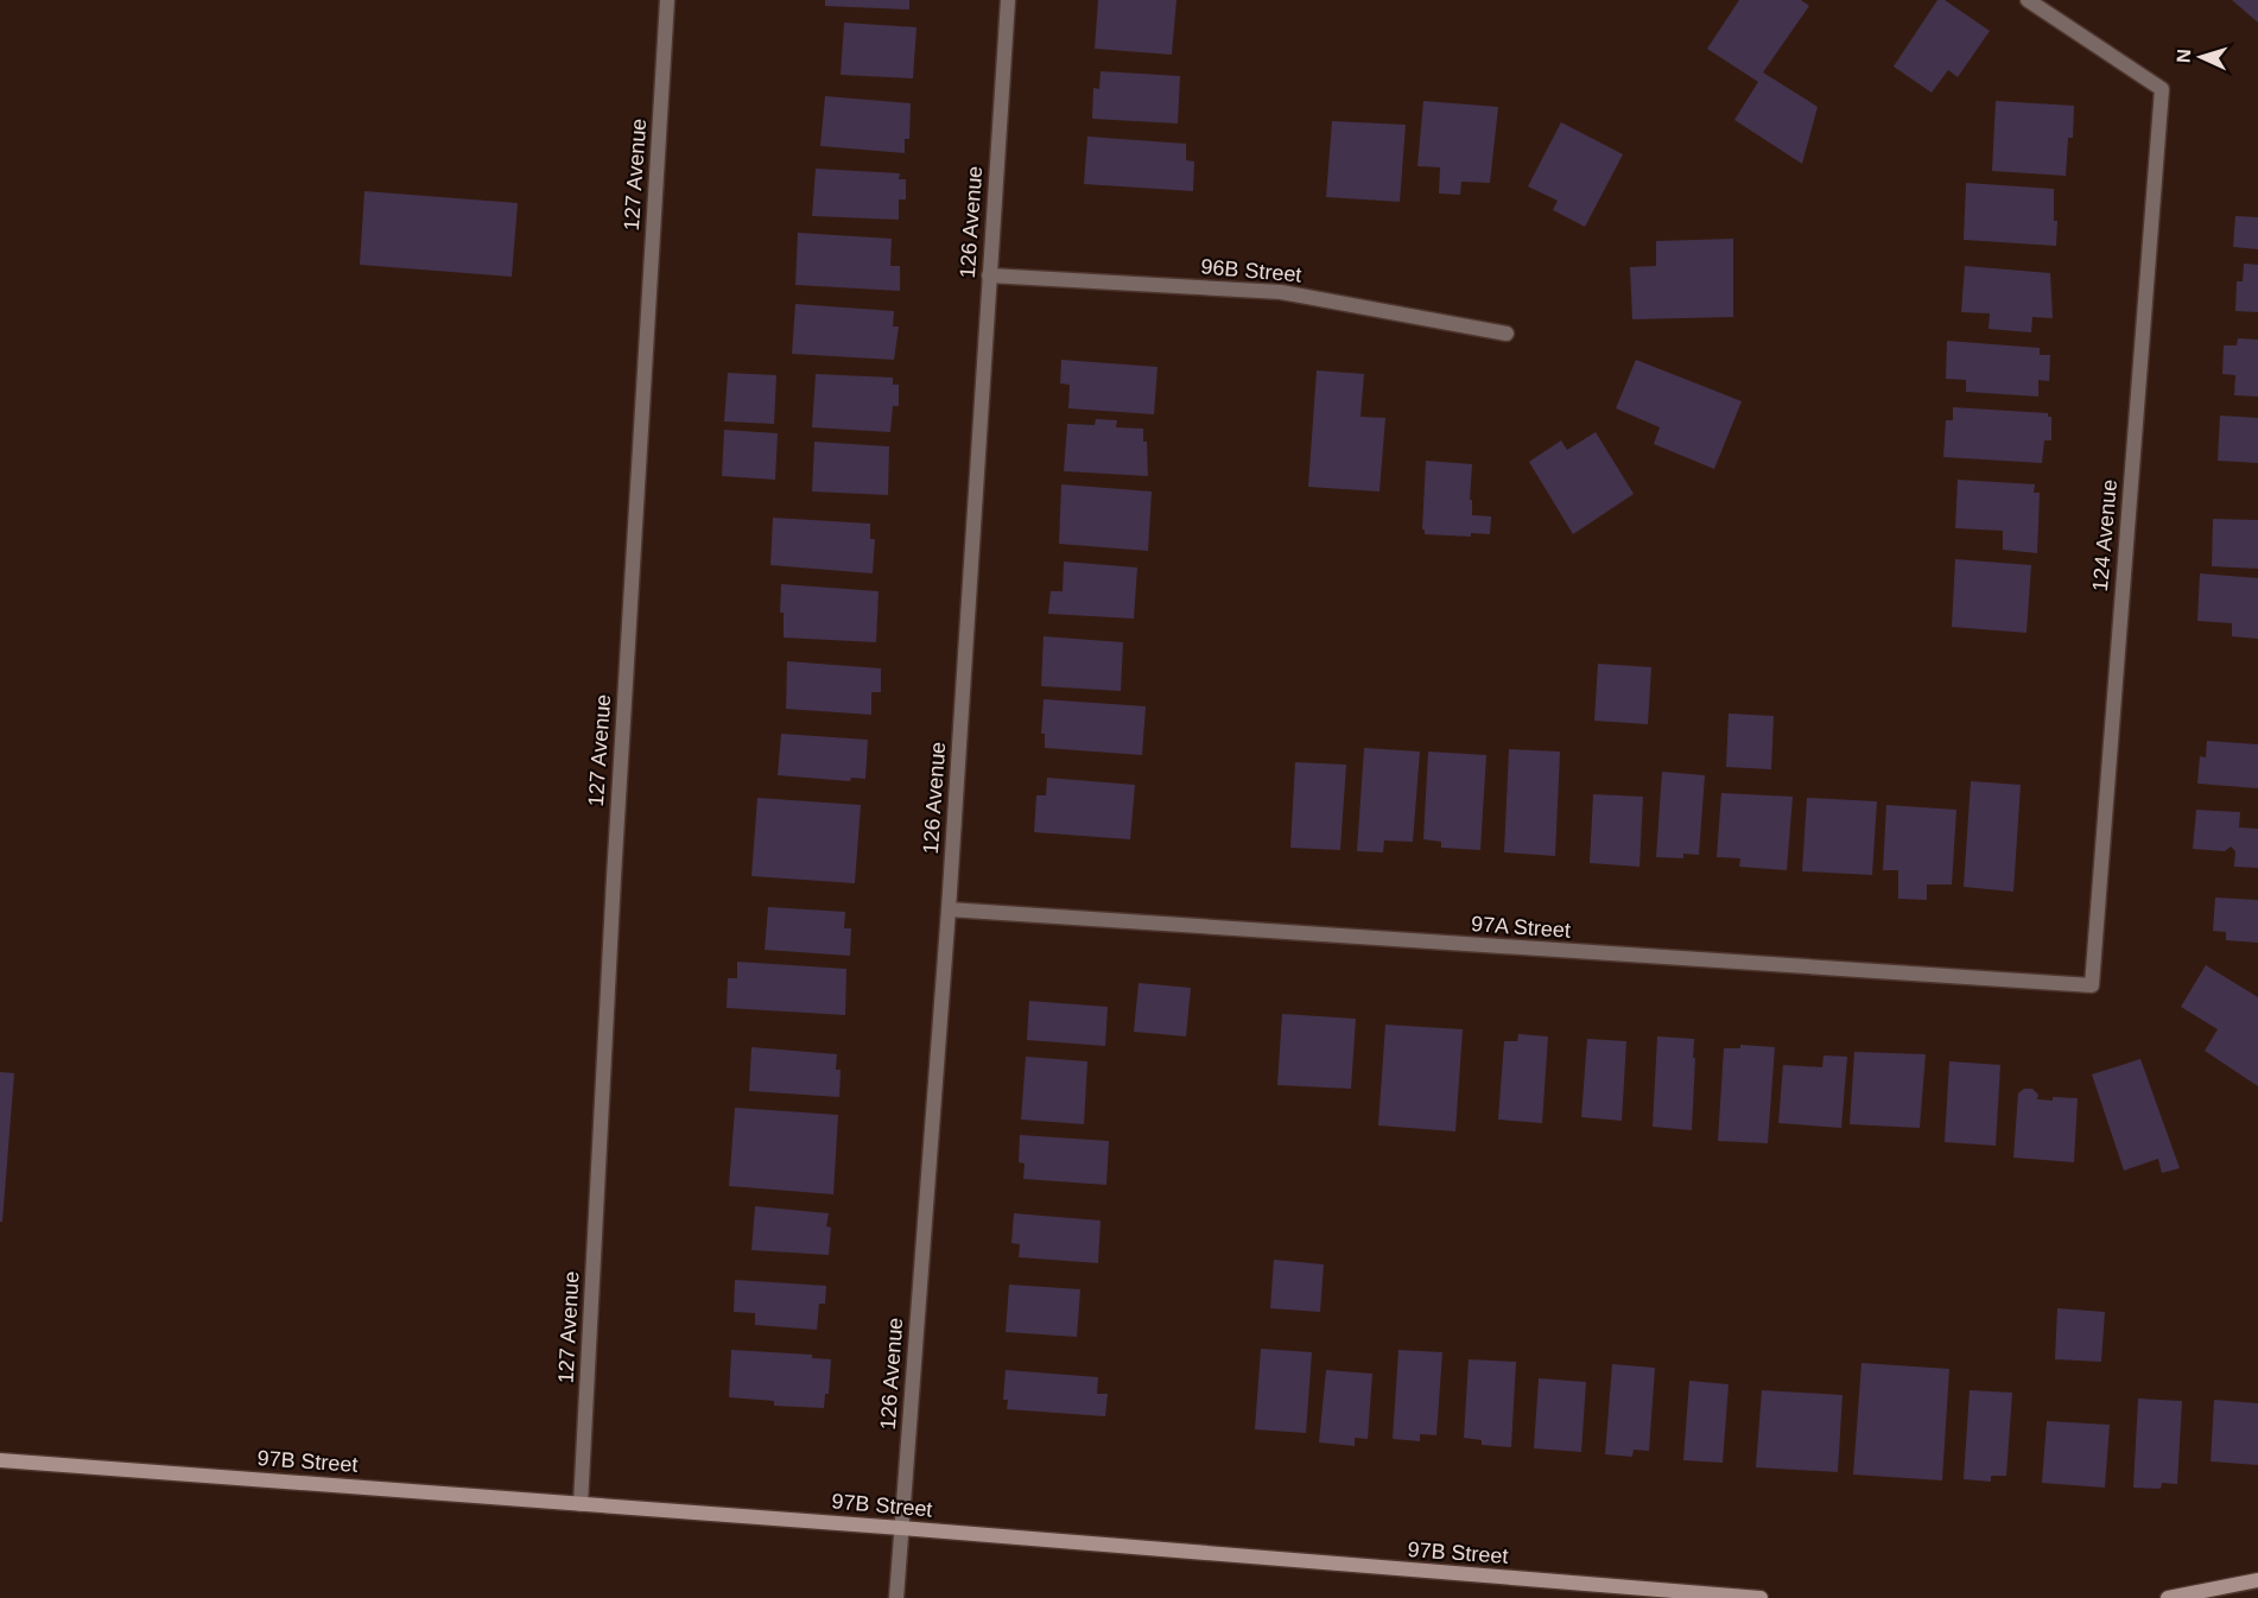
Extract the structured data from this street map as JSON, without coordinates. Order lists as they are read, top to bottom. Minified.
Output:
{"streets":{"street":["127 Avenue","126 Avenue","96B Street","124 Avenue","97A Street","97B Street"]},"crossings":[["127 Avenue","97B Street"],["126 Avenue","96B Street"],["126 Avenue","97A Street"],["126 Avenue","97B Street"],["124 Avenue","97A Street"]],"north":"left"}
